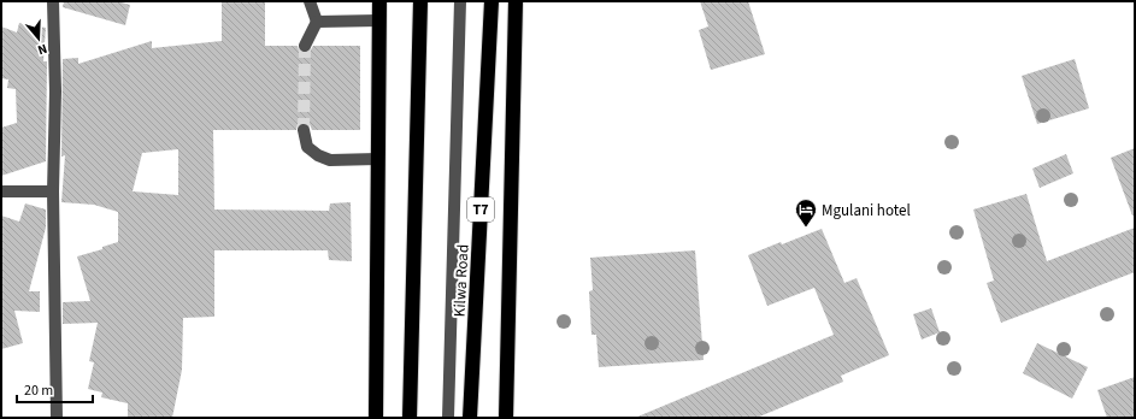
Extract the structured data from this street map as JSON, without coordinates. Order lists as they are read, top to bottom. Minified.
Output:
{"streets":{"highway":["T7","Kilwa Road"]},"places":{"hotel":["Mgulani hotel"]},"scale_bar":"20 m","north":"bottom"}
